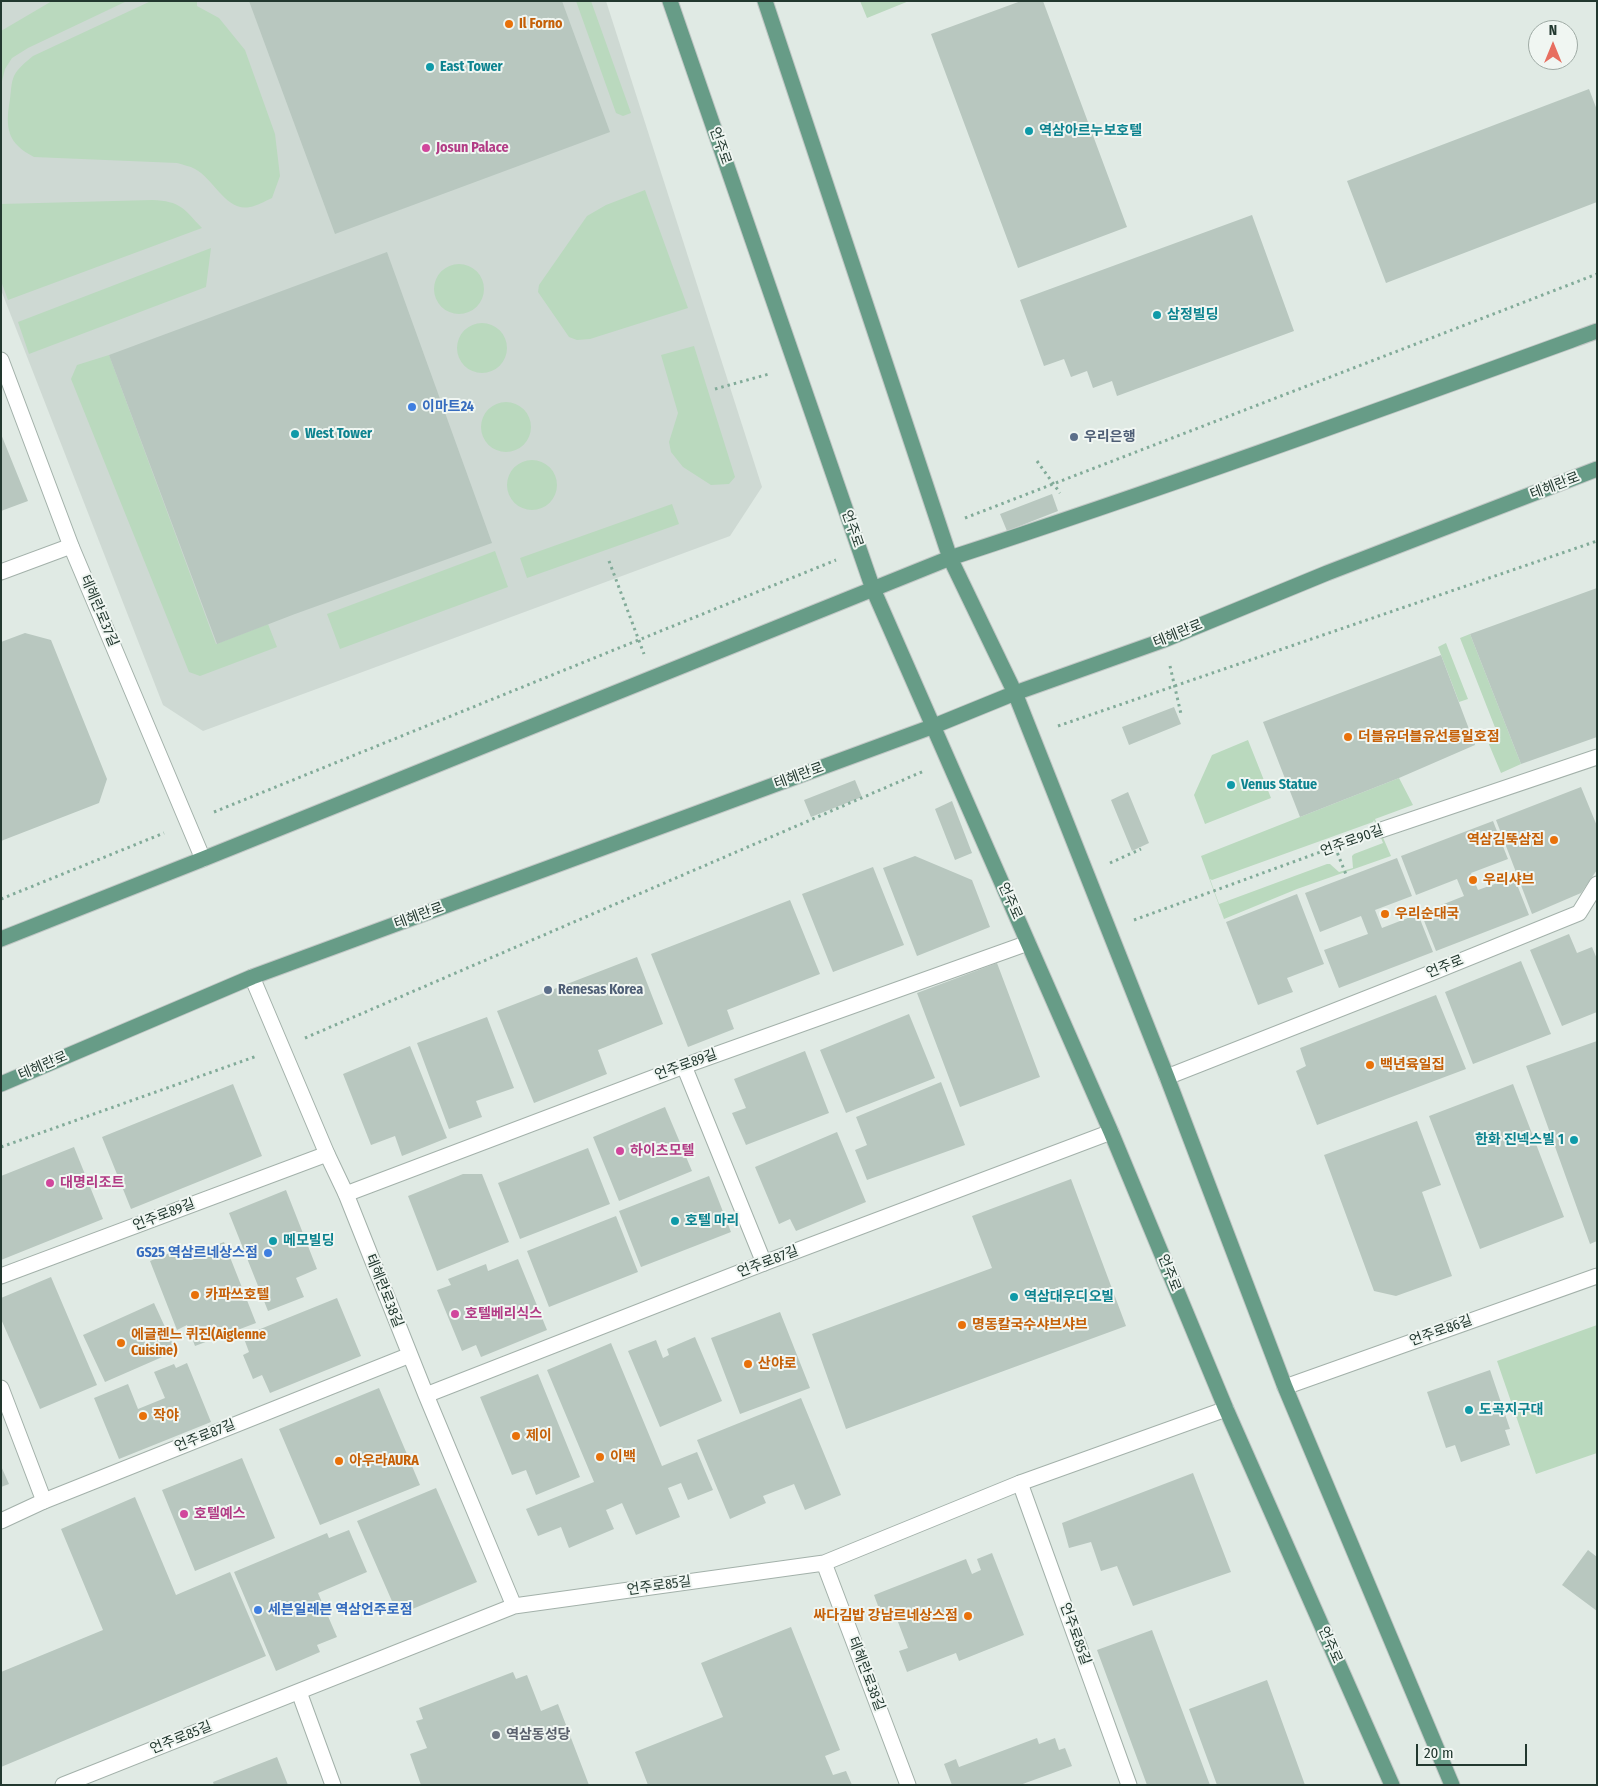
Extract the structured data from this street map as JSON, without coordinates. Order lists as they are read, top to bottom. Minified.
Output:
{"streets":{"main road":["언주로","테헤란로"],"street":["테헤란로37길","언주로90길","언주로89길","언주로87길","테헤란로38길","언주로86길","언주로85길"]},"crossings":[["언주로","테헤란로"],["언주로","언주로89길"],["언주로","언주로87길"],["언주로","언주로85길"],["테헤란로","테헤란로38길"],["언주로89길","테헤란로38길"],["언주로87길","테헤란로38길"],["테헤란로38길","언주로85길"]],"places":["Il Forno","East Tower","역삼아르누보호텔","Josun Palace","삼정빌딩","이마트24","West Tower","우리은행","더블유더블유선릉일호점","Venus Statue","역삼김뚝삼집","우리샤브","우리순대국","Renesas Korea","백년육일집","한화 진넥스빌 1","하이츠모텔","대명리조트","호텔 마리","메모빌딩","GS25 역삼르네상스점","카파쓰호텔","역삼대우디오빌","호텔베리식스","명동칼국수샤브샤브","에글렌느 퀴진(Aiglenne Cuisine)","산야로","도곡지구대","작야","제이","이백","아우라AURA","호텔예스","세븐일레븐 역삼언주로점","싸다김밥 강남르네상스점","역삼동성당"],"scale_bar":"20 m","north":"top"}
